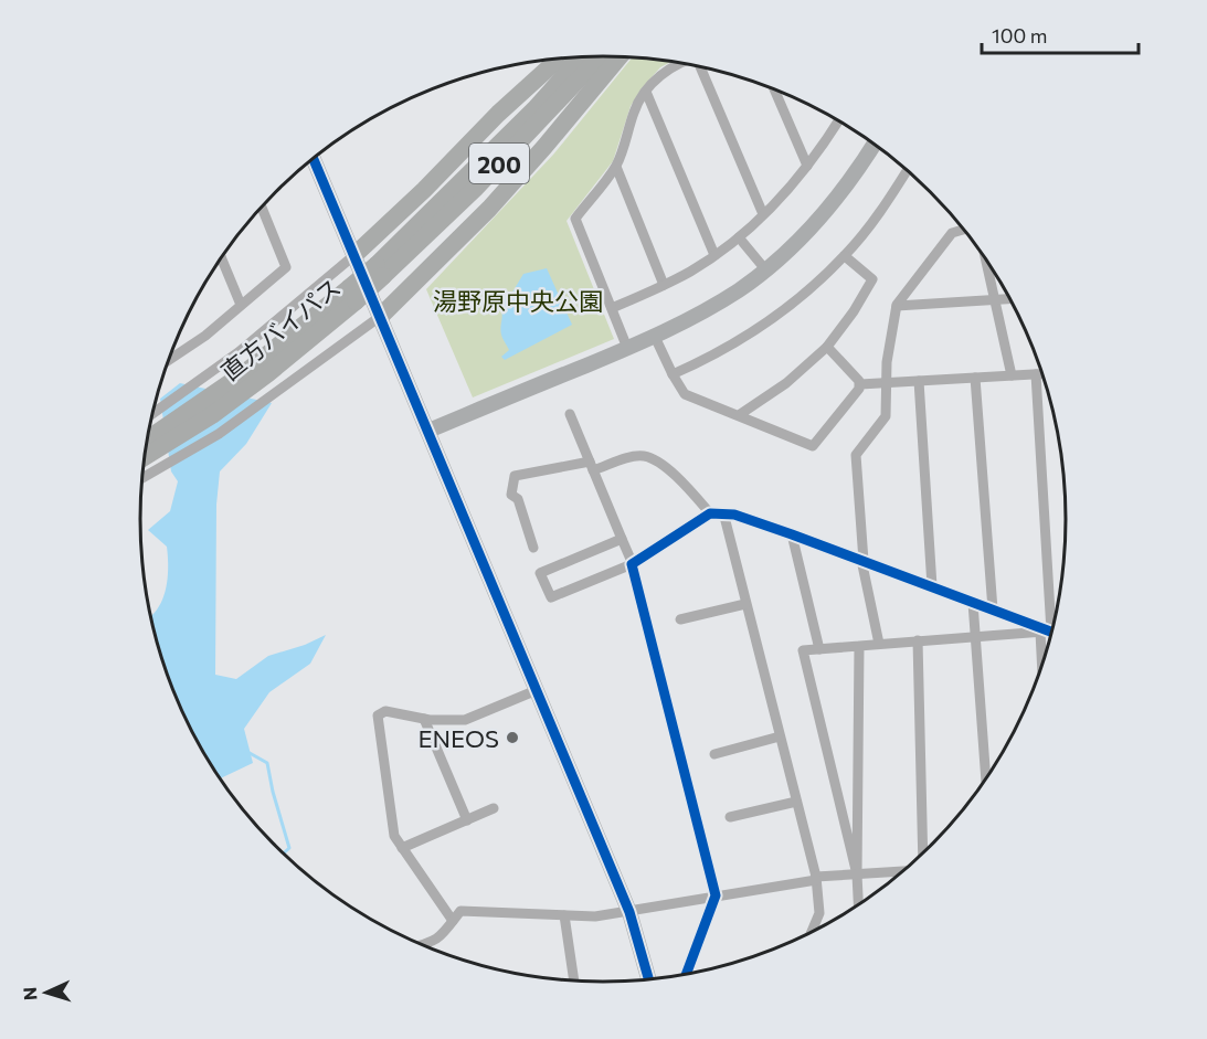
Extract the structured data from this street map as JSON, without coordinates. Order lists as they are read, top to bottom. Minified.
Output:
{"streets":{"highway":["200","直方バイパス"]},"parks":["湯野原中央公園"],"places":["ENEOS"],"scale_bar":"100 m","north":"left"}
